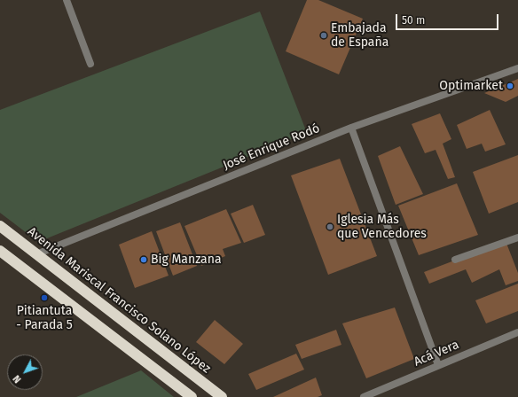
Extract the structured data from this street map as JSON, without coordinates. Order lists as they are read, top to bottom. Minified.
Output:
{"streets":{"highway":["Avenida Mariscal Francisco Solano López"],"street":["José Enrique Rodó","Acá Vera"]},"crossings":[["José Enrique Rodó","Avenida Mariscal Francisco Solano López"]],"places":["Embajada de España","Optimarket","Iglesia Más que Vencedores","Big Manzana","Pitiantuta - Parada 5"],"scale_bar":"50 m","north":"bottom left"}
